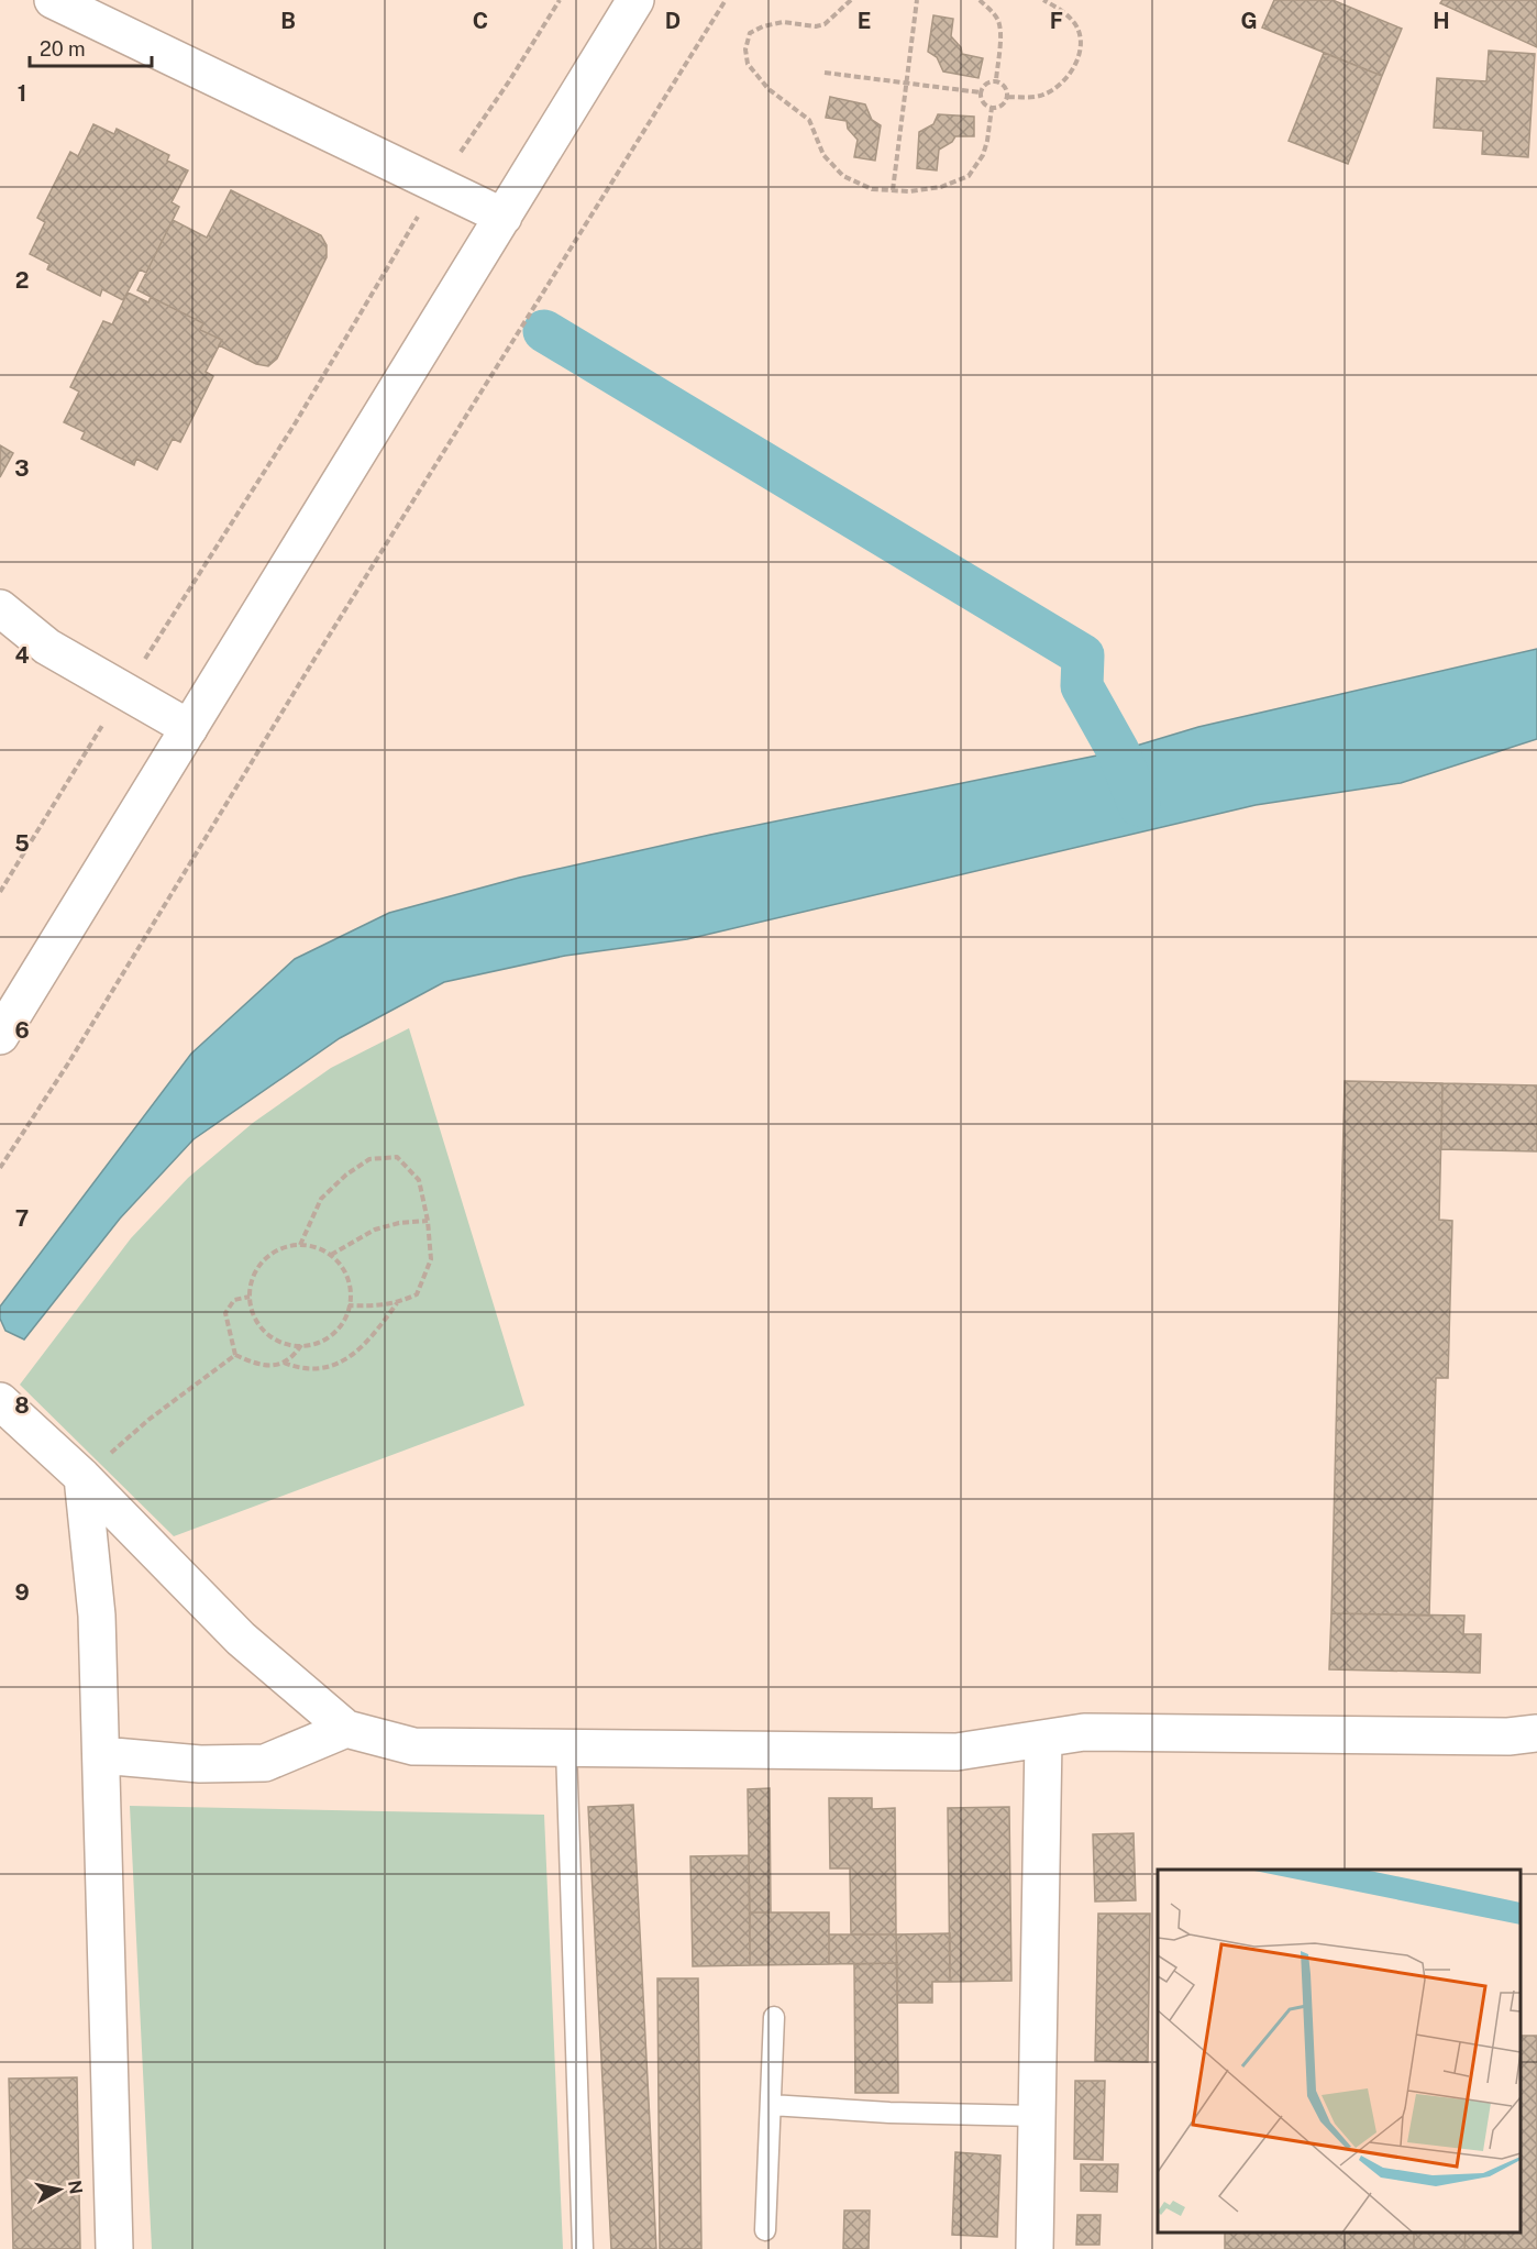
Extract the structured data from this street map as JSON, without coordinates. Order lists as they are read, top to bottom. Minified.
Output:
{"scale_bar":"20 m","north":"right","grid":{"columns":["B","C","D","E","F","G","H"],"rows":["1","2","3","4","5","6","7","8","9"]}}
